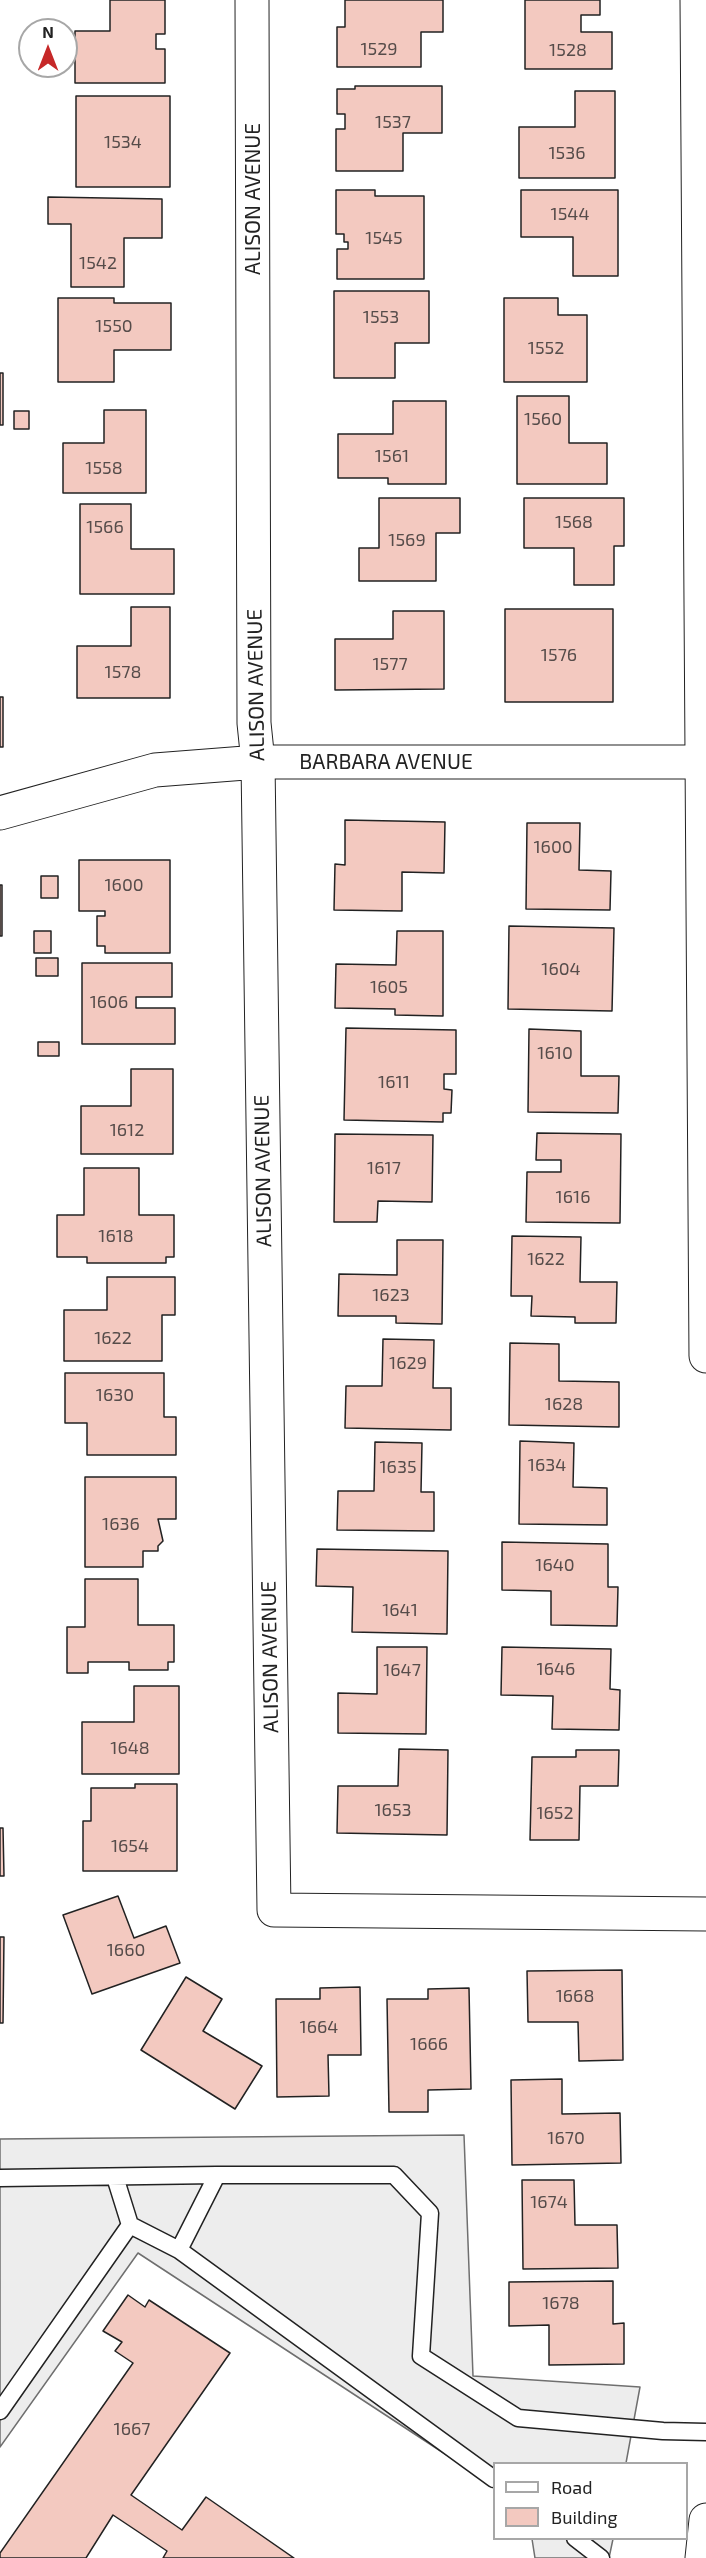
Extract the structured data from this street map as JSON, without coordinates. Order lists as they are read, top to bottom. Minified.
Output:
{"streets":{"street":["ALISON AVENUE","BARBARA AVENUE"]},"crossings":[["ALISON AVENUE","BARBARA AVENUE"]],"house_numbers":["1529","1528","1537","1534","1536","1544","1545","1542","1553","1550","1552","1560","1561","1558","1568","1566","1569","1576","1577","1578","1600","1600","1604","1605","1606","1610","1611","1612","1617","1616","1618","1622","1623","1622","1629","1630","1628","1634","1635","1636","1640","1641","1646","1647","1648","1653","1652","1654","1660","1668","1664","1666","1670","1674","1678","1667"],"legend":["Road","Building"],"north":"top"}
